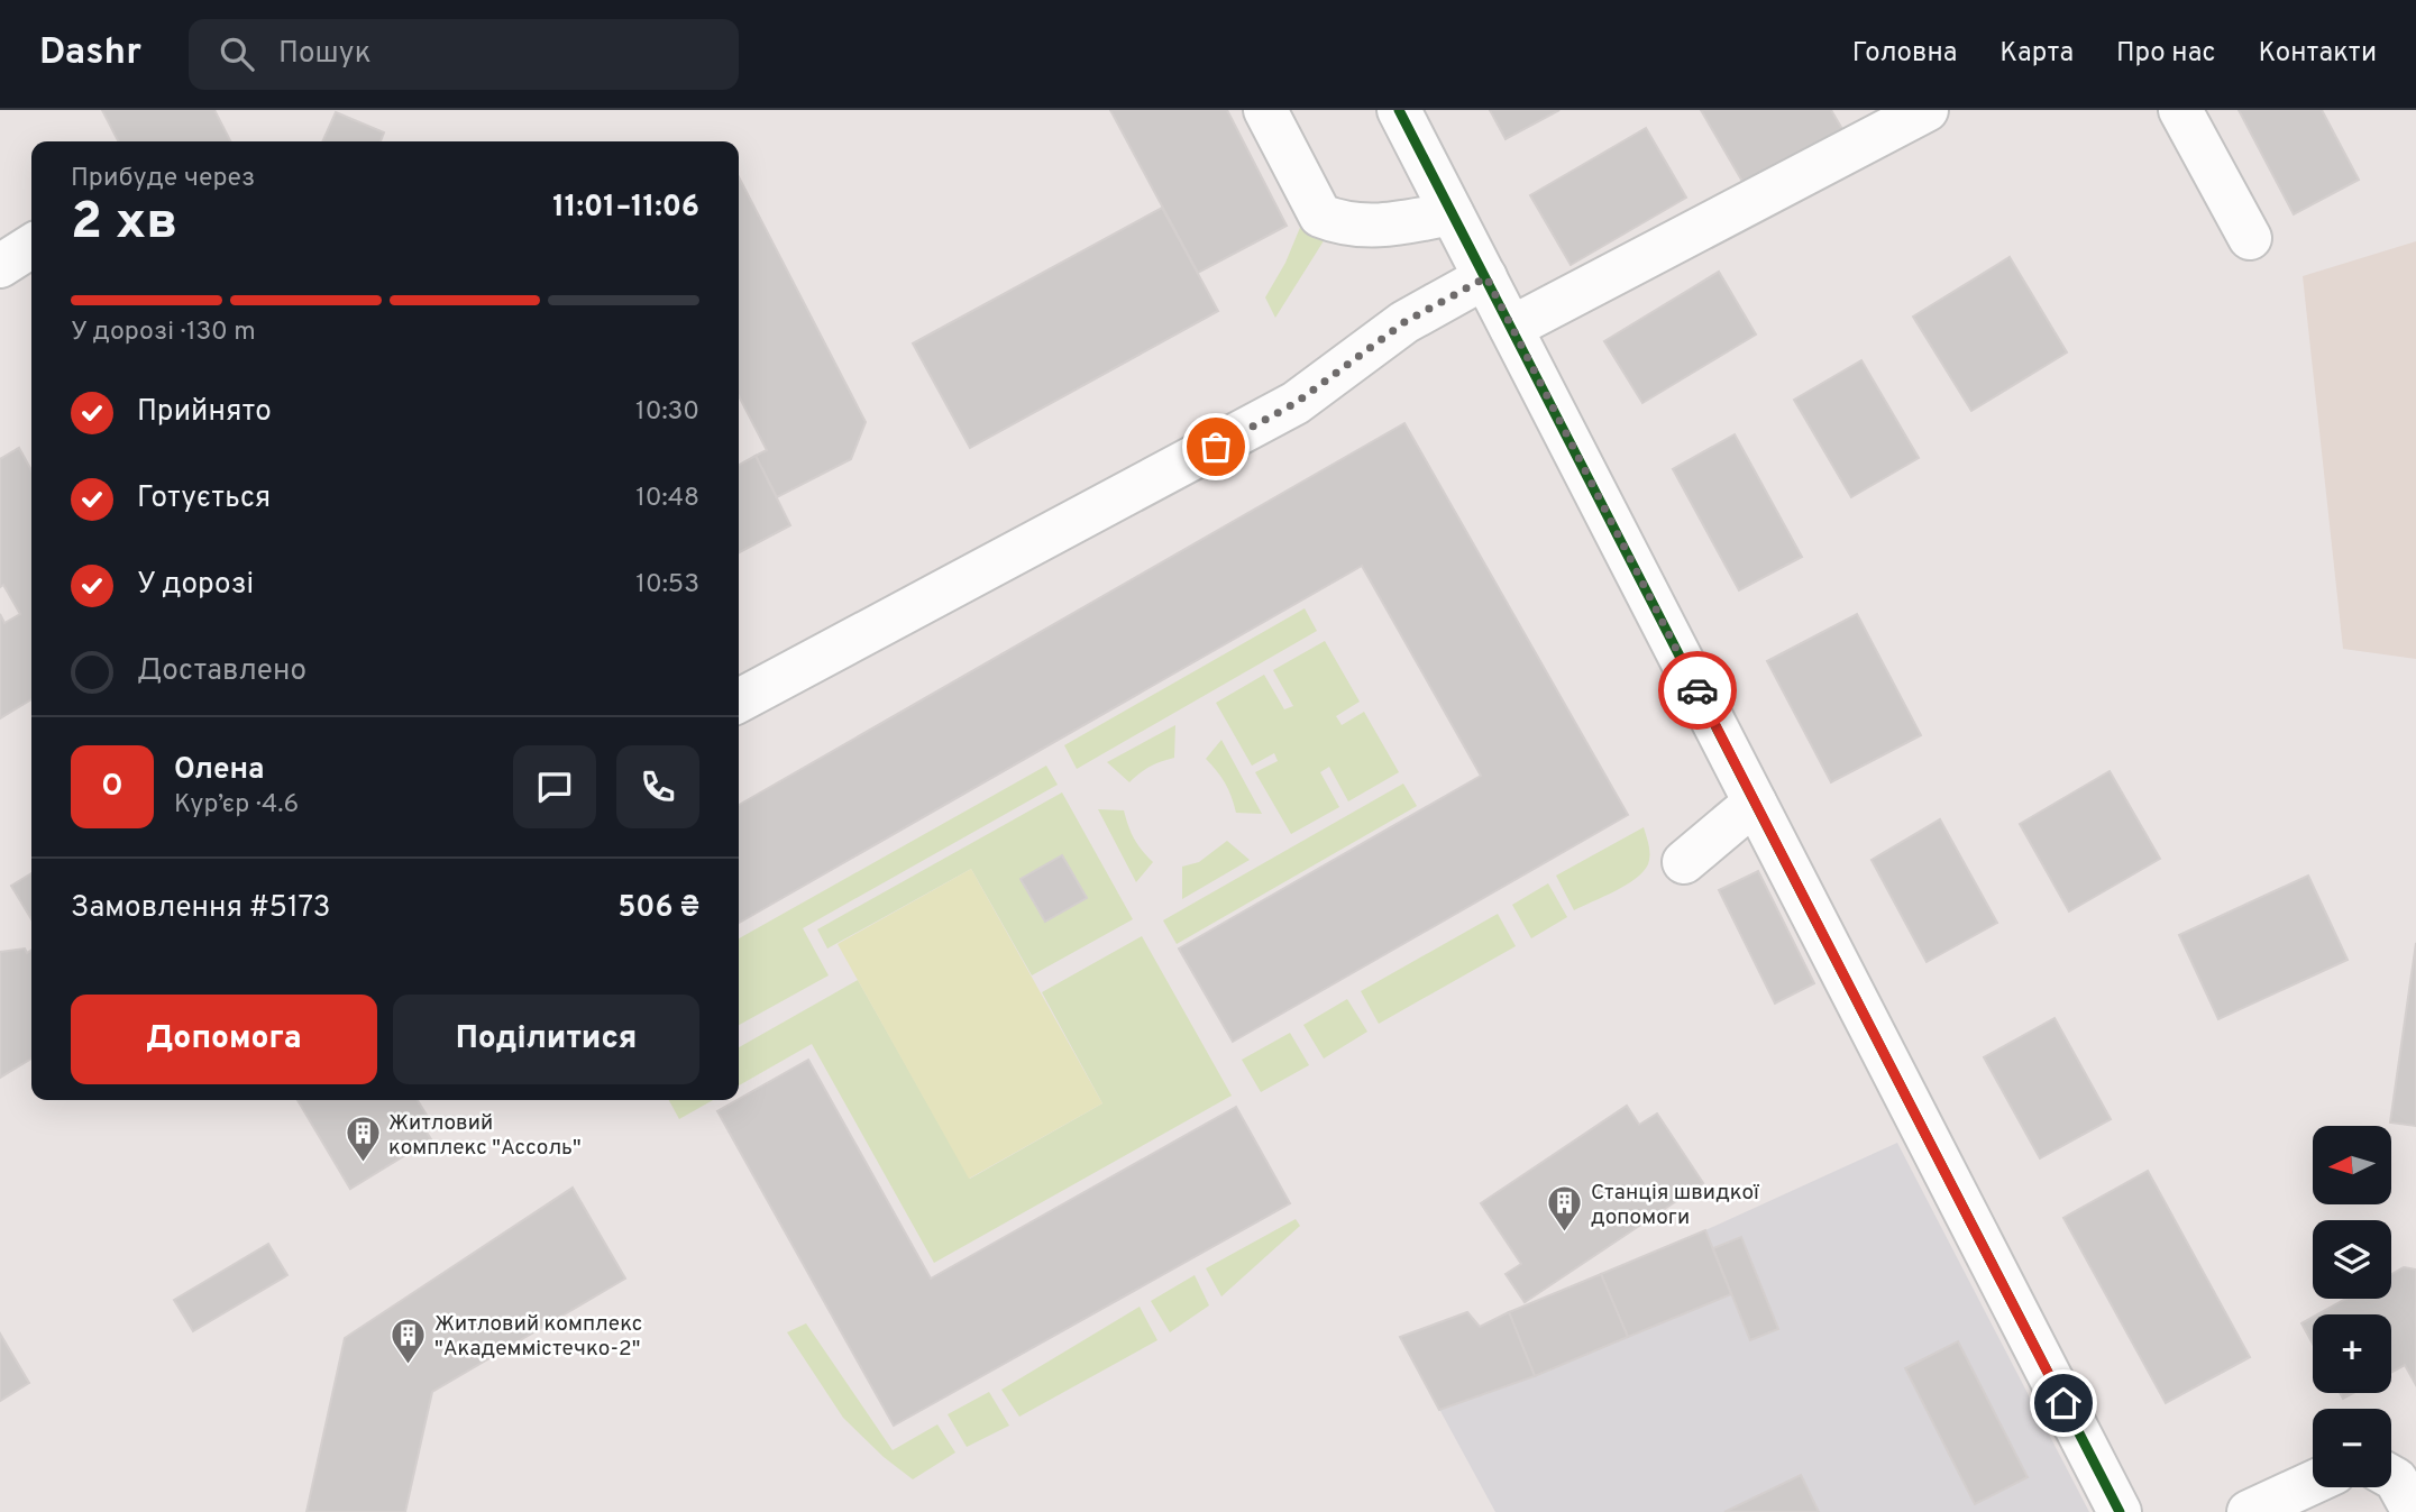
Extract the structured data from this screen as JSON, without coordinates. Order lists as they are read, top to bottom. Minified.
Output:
{"places":{"building":["Житловий комплекс \"Ассоль\"","Станція швидкої допомоги","Житловий комплекс \"Академмістечко-2\""]},"north":"left","page":{"header":"Dashr","search":"Пошук","nav":["Головна","Карта","Про нас","Контакти"],"heading":["2 хв","Прибуде через","11:01–11:06"],"panel":["Олена","Кур’єр · 4.6","Замовлення #5173","506 ₴"],"bar":"У дорозі · 130 m","list":[["Прийнято","10:30"],["Готується","10:48"],["У дорозі","10:53"],"Доставлено"],"round":"О","buttons":["Допомога","Поділитися"],"map_buttons":["+","−"]}}
